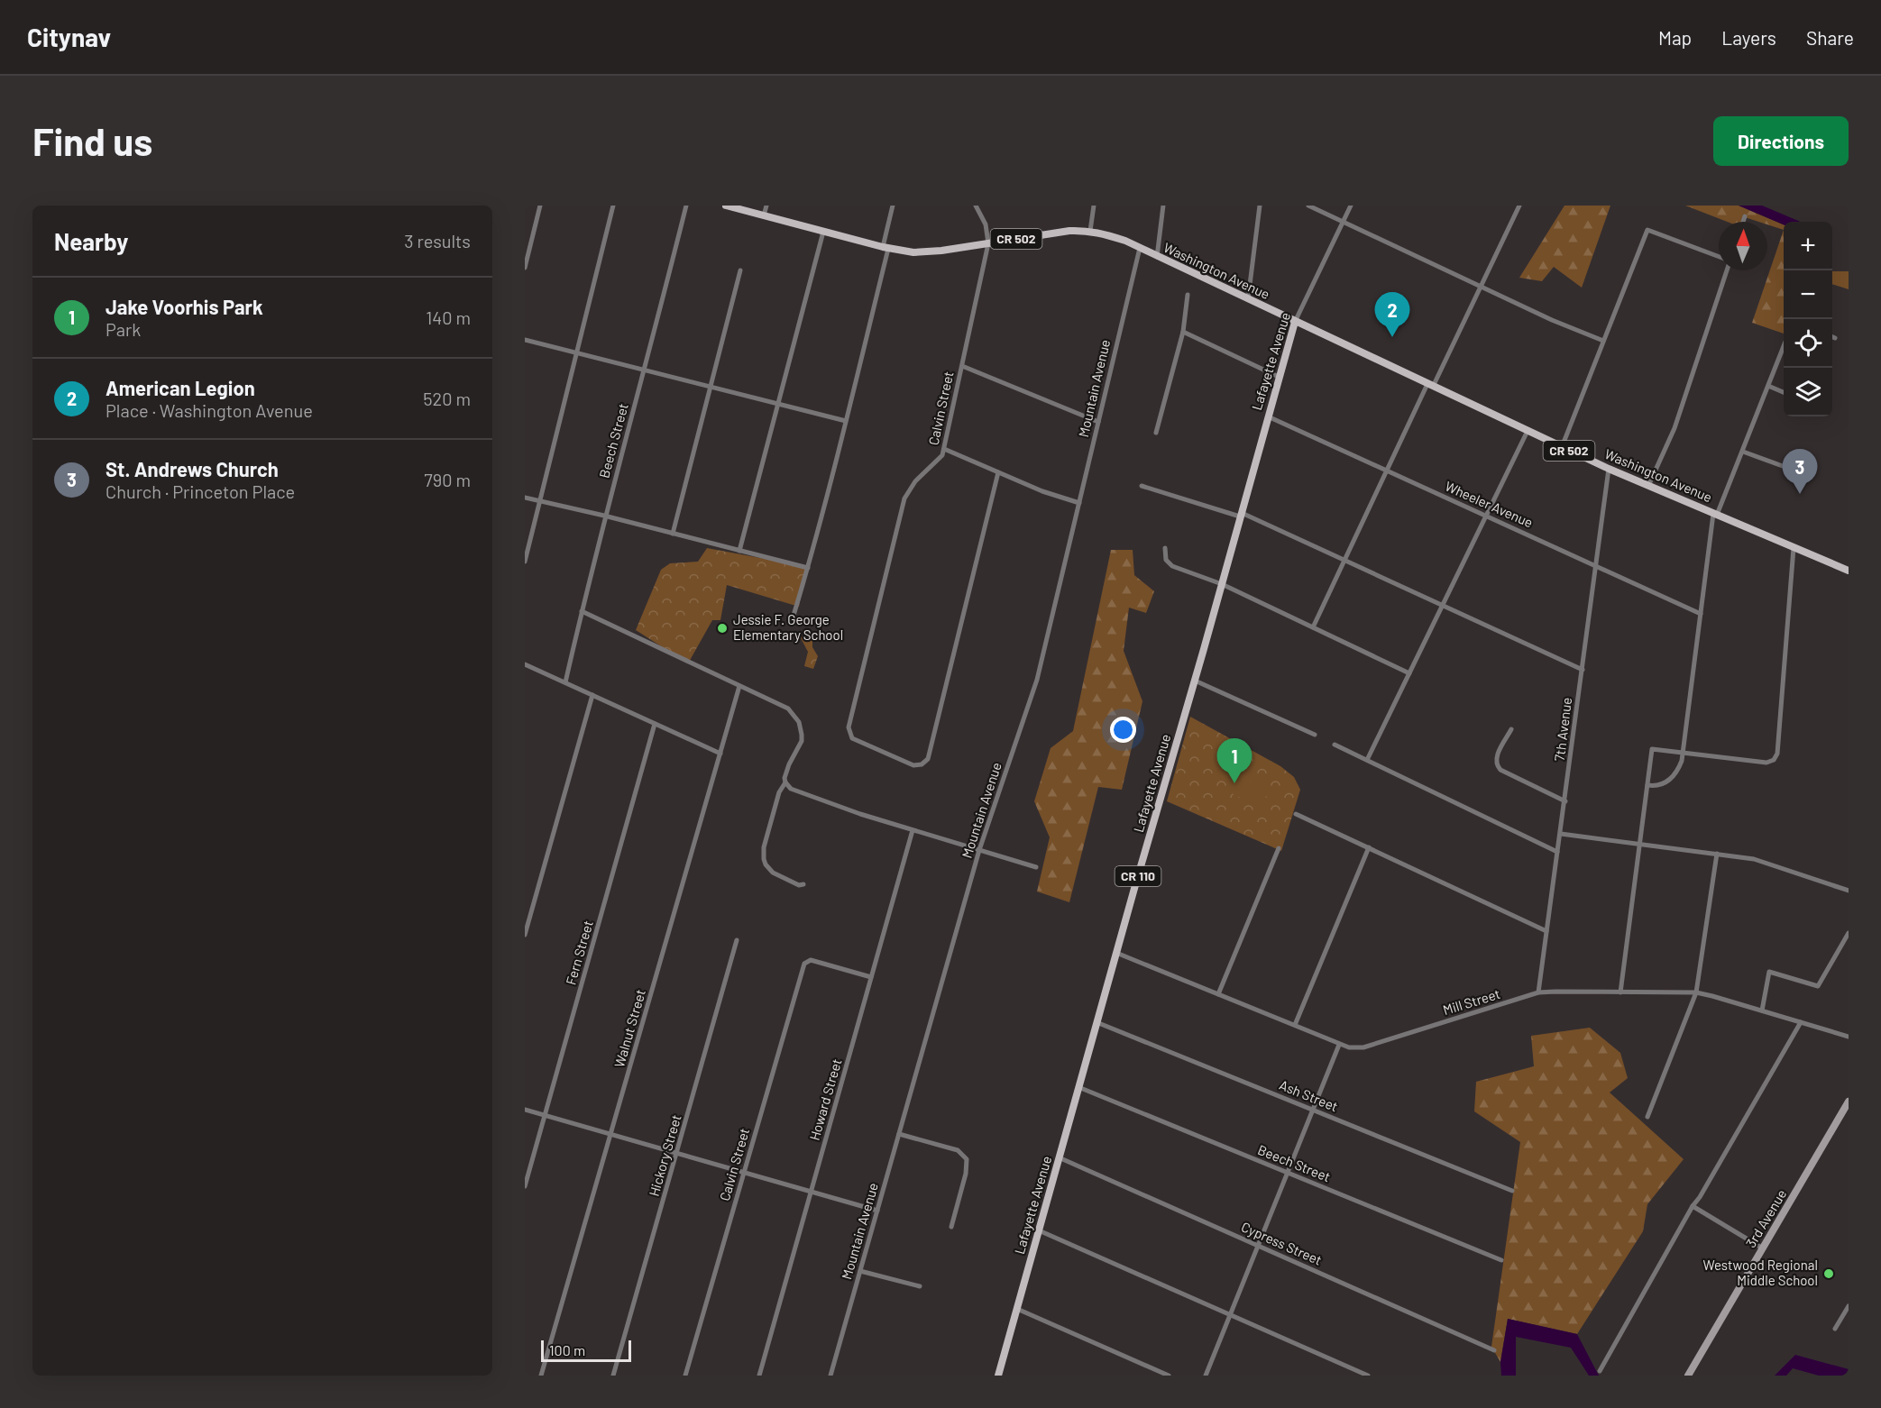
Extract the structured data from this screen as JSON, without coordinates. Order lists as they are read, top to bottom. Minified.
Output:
{"streets":{"main road":["CR 502","Washington Avenue","Lafayette Avenue","CR 110","3rd Avenue"],"street":["Mountain Avenue","Calvin Street","Beech Street","Wheeler Avenue","7th Avenue","Fern Street","Mill Street","Walnut Street","Ash Street","Howard Street","Hickory Street","Cypress Street"]},"crossings":[["Washington Avenue","Lafayette Avenue"],["Washington Avenue","Mountain Avenue"],["Washington Avenue","Calvin Street"],["Washington Avenue","7th Avenue"],["Lafayette Avenue","Beech Street"],["Lafayette Avenue","Wheeler Avenue"],["Lafayette Avenue","Mill Street"],["Lafayette Avenue","Ash Street"],["Lafayette Avenue","Cypress Street"],["Calvin Street","Howard Street"],["Wheeler Avenue","7th Avenue"],["7th Avenue","Mill Street"]],"places":["Jessie F. George Elementary School","Westwood Regional Middle School"],"scale_bar":"100 m","north":"top","page":{"header":"Citynav","nav":["Map","Layers","Share"],"buttons":"Directions","title":"Find us","heading":["Nearby","3 results"],"map_buttons":["+","−"],"list":[{"mark":"1","name":"Jake Voorhis Park","note":"Park","value":"140 m"},{"mark":"2","name":"American Legion","note":"Place · Washington Avenue","value":"520 m"},{"mark":"3","name":"St. Andrews Church","note":"Church · Princeton Place","value":"790 m"}],"pins":["2","3","1"],"scale":"100 m"}}
